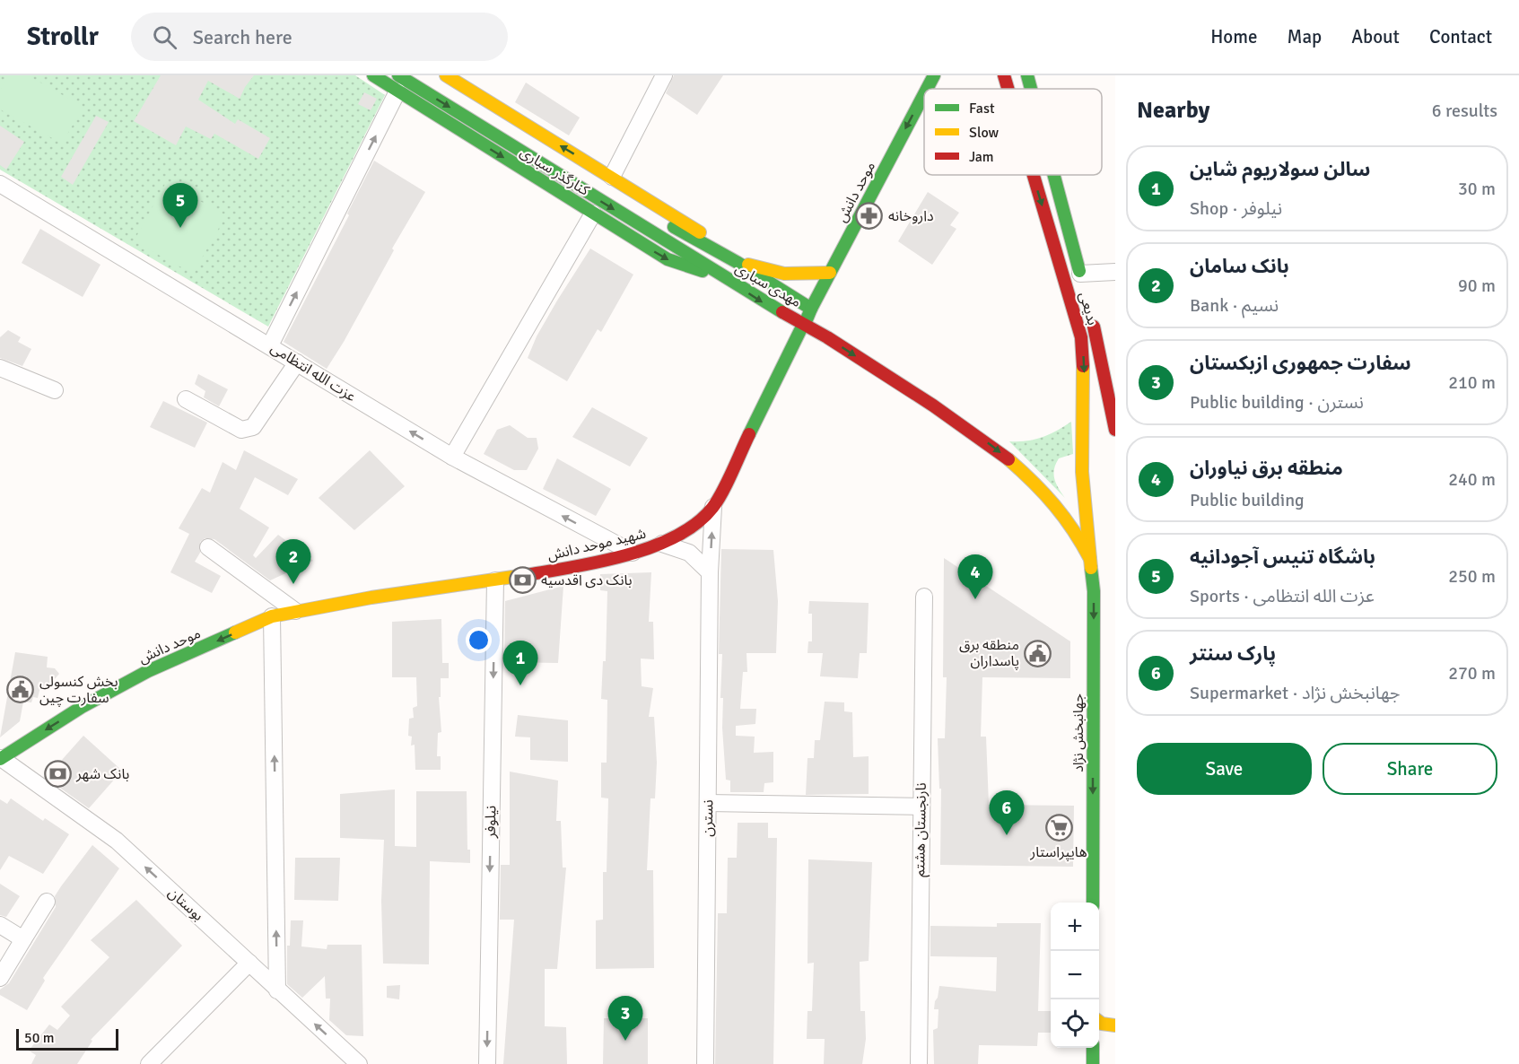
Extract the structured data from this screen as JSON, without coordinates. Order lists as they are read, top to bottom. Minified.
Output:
{"streets":{"main road":["کنارگذر سباری","موحد دانش","مهدی سباری","بدیعی","شهید موحد دانش","جهانبخش نژاد"],"street":["عزت الله انتظامی","نسترن","نیلوفر","نارنجستان هشتم","بوستان"]},"crossings":[["کنارگذر سباری","مهدی سباری"],["موحد دانش","مهدی سباری"],["موحد دانش","شهید موحد دانش"],["موحد دانش","بوستان"],["مهدی سباری","بدیعی"],["مهدی سباری","شهید موحد دانش"],["مهدی سباری","جهانبخش نژاد"],["بدیعی","جهانبخش نژاد"],["عزت الله انتظامی","شهید موحد دانش"],["شهید موحد دانش","نسترن"],["شهید موحد دانش","نیلوفر"]],"one_way":["موحد دانش","عزت الله انتظامی","جهانبخش نژاد","نیلوفر","بوستان"],"places":{"pharmacy":["داروخانه"],"bank":["بانک دی اقدسیه","بانک شهر"],"public building":["منطقه برق پاسداران","بخش کنسولی سفارت چین"],"supermarket":["هایپراستار"]},"legend":["Fast","Slow","Jam"],"scale_bar":"50 m","page":{"header":"Strollr","search":"Search here","nav":["Home","Map","About","Contact"],"heading":["Nearby","6 results"],"list":[{"mark":"1","name":"سالن سولاریوم شاین","note":"Shop · نیلوفر","value":"30 m"},{"mark":"2","name":"بانک سامان","note":"Bank · نسیم","value":"90 m"},{"mark":"3","name":"سفارت جمهوری ازبکستان","note":"Public building · نسترن","value":"210 m"},{"mark":"4","name":"منطقه برق نیاوران","note":"Public building","value":"240 m"},{"mark":"5","name":"باشگاه تنیس آجودانیه","note":"Sports · عزت الله انتظامی","value":"250 m"},{"mark":"6","name":"پارک سنتر","note":"Supermarket · جهانبخش نژاد","value":"270 m"}],"pins":["5","2","4","1","6","3"],"buttons":["Save","Share"],"map_buttons":["+","−"],"scale":"50 m"}}
